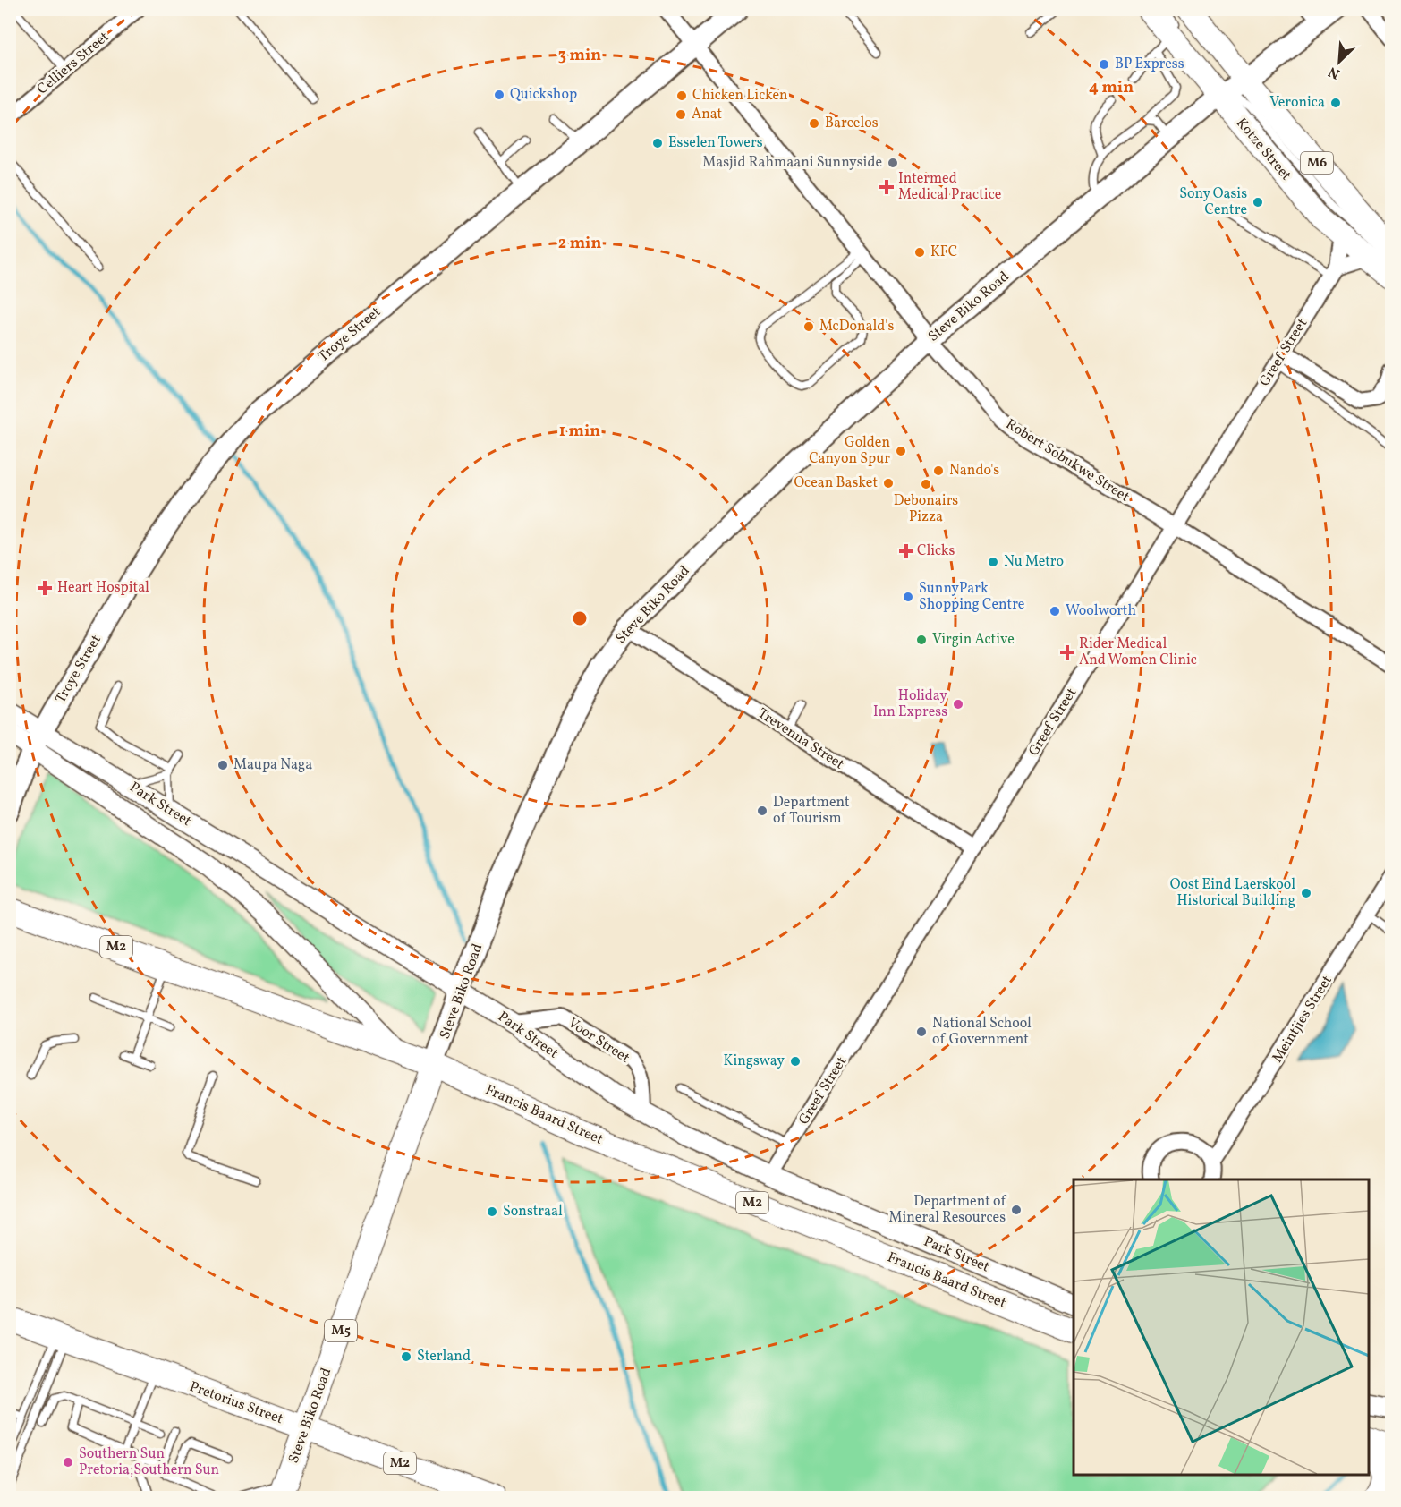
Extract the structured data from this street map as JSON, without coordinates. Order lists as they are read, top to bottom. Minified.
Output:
{"streets":{"main road":["Kotze Street","M6","Steve Biko Road","Troye Street","M2","Francis Baard Street","M5","Pretorius Street"],"street":["Celliers Street","Greef Street","Robert Sobukwe Street","Trevenna Street","Park Street","Meintjies Street","Voor Street"]},"crossings":[["Kotze Street","Steve Biko Road"],["Kotze Street","Greef Street"],["Steve Biko Road","Robert Sobukwe Street"],["Steve Biko Road","Trevenna Street"],["Steve Biko Road","Park Street"],["Steve Biko Road","Francis Baard Street"],["Steve Biko Road","Pretorius Street"],["Troye Street","Robert Sobukwe Street"],["Troye Street","Park Street"],["Greef Street","Robert Sobukwe Street"],["Greef Street","Trevenna Street"],["Greef Street","Park Street"],["Park Street","Voor Street"],["Park Street","Francis Baard Street"]],"places":{"other":["BP Express","Quickshop","Chicken Licken","Veronica","Anat","Barcelos","Esselen Towers","Masjid Rahmaani Sunnyside","Sony Oasis Centre","KFC","McDonald's","Golden Canyon Spur","Nando's","Ocean Basket","Debonairs Pizza","Nu Metro","SunnyPark Shopping Centre","Woolworth","Virgin Active","Holiday Inn Express","Maupa Naga","Department of Tourism","Oost Eind Laerskool Historical Building","National School of Government","Kingsway","Department of Mineral Resources","Sonstraal","Sterland","Southern Sun Pretoria;Southern Sun"],"health":["Intermed Medical Practice","Clicks","Heart Hospital","Rider Medical And Women Clinic"]},"north":"bottom left","rings":["3 min","4 min","2 min","1 min"]}
